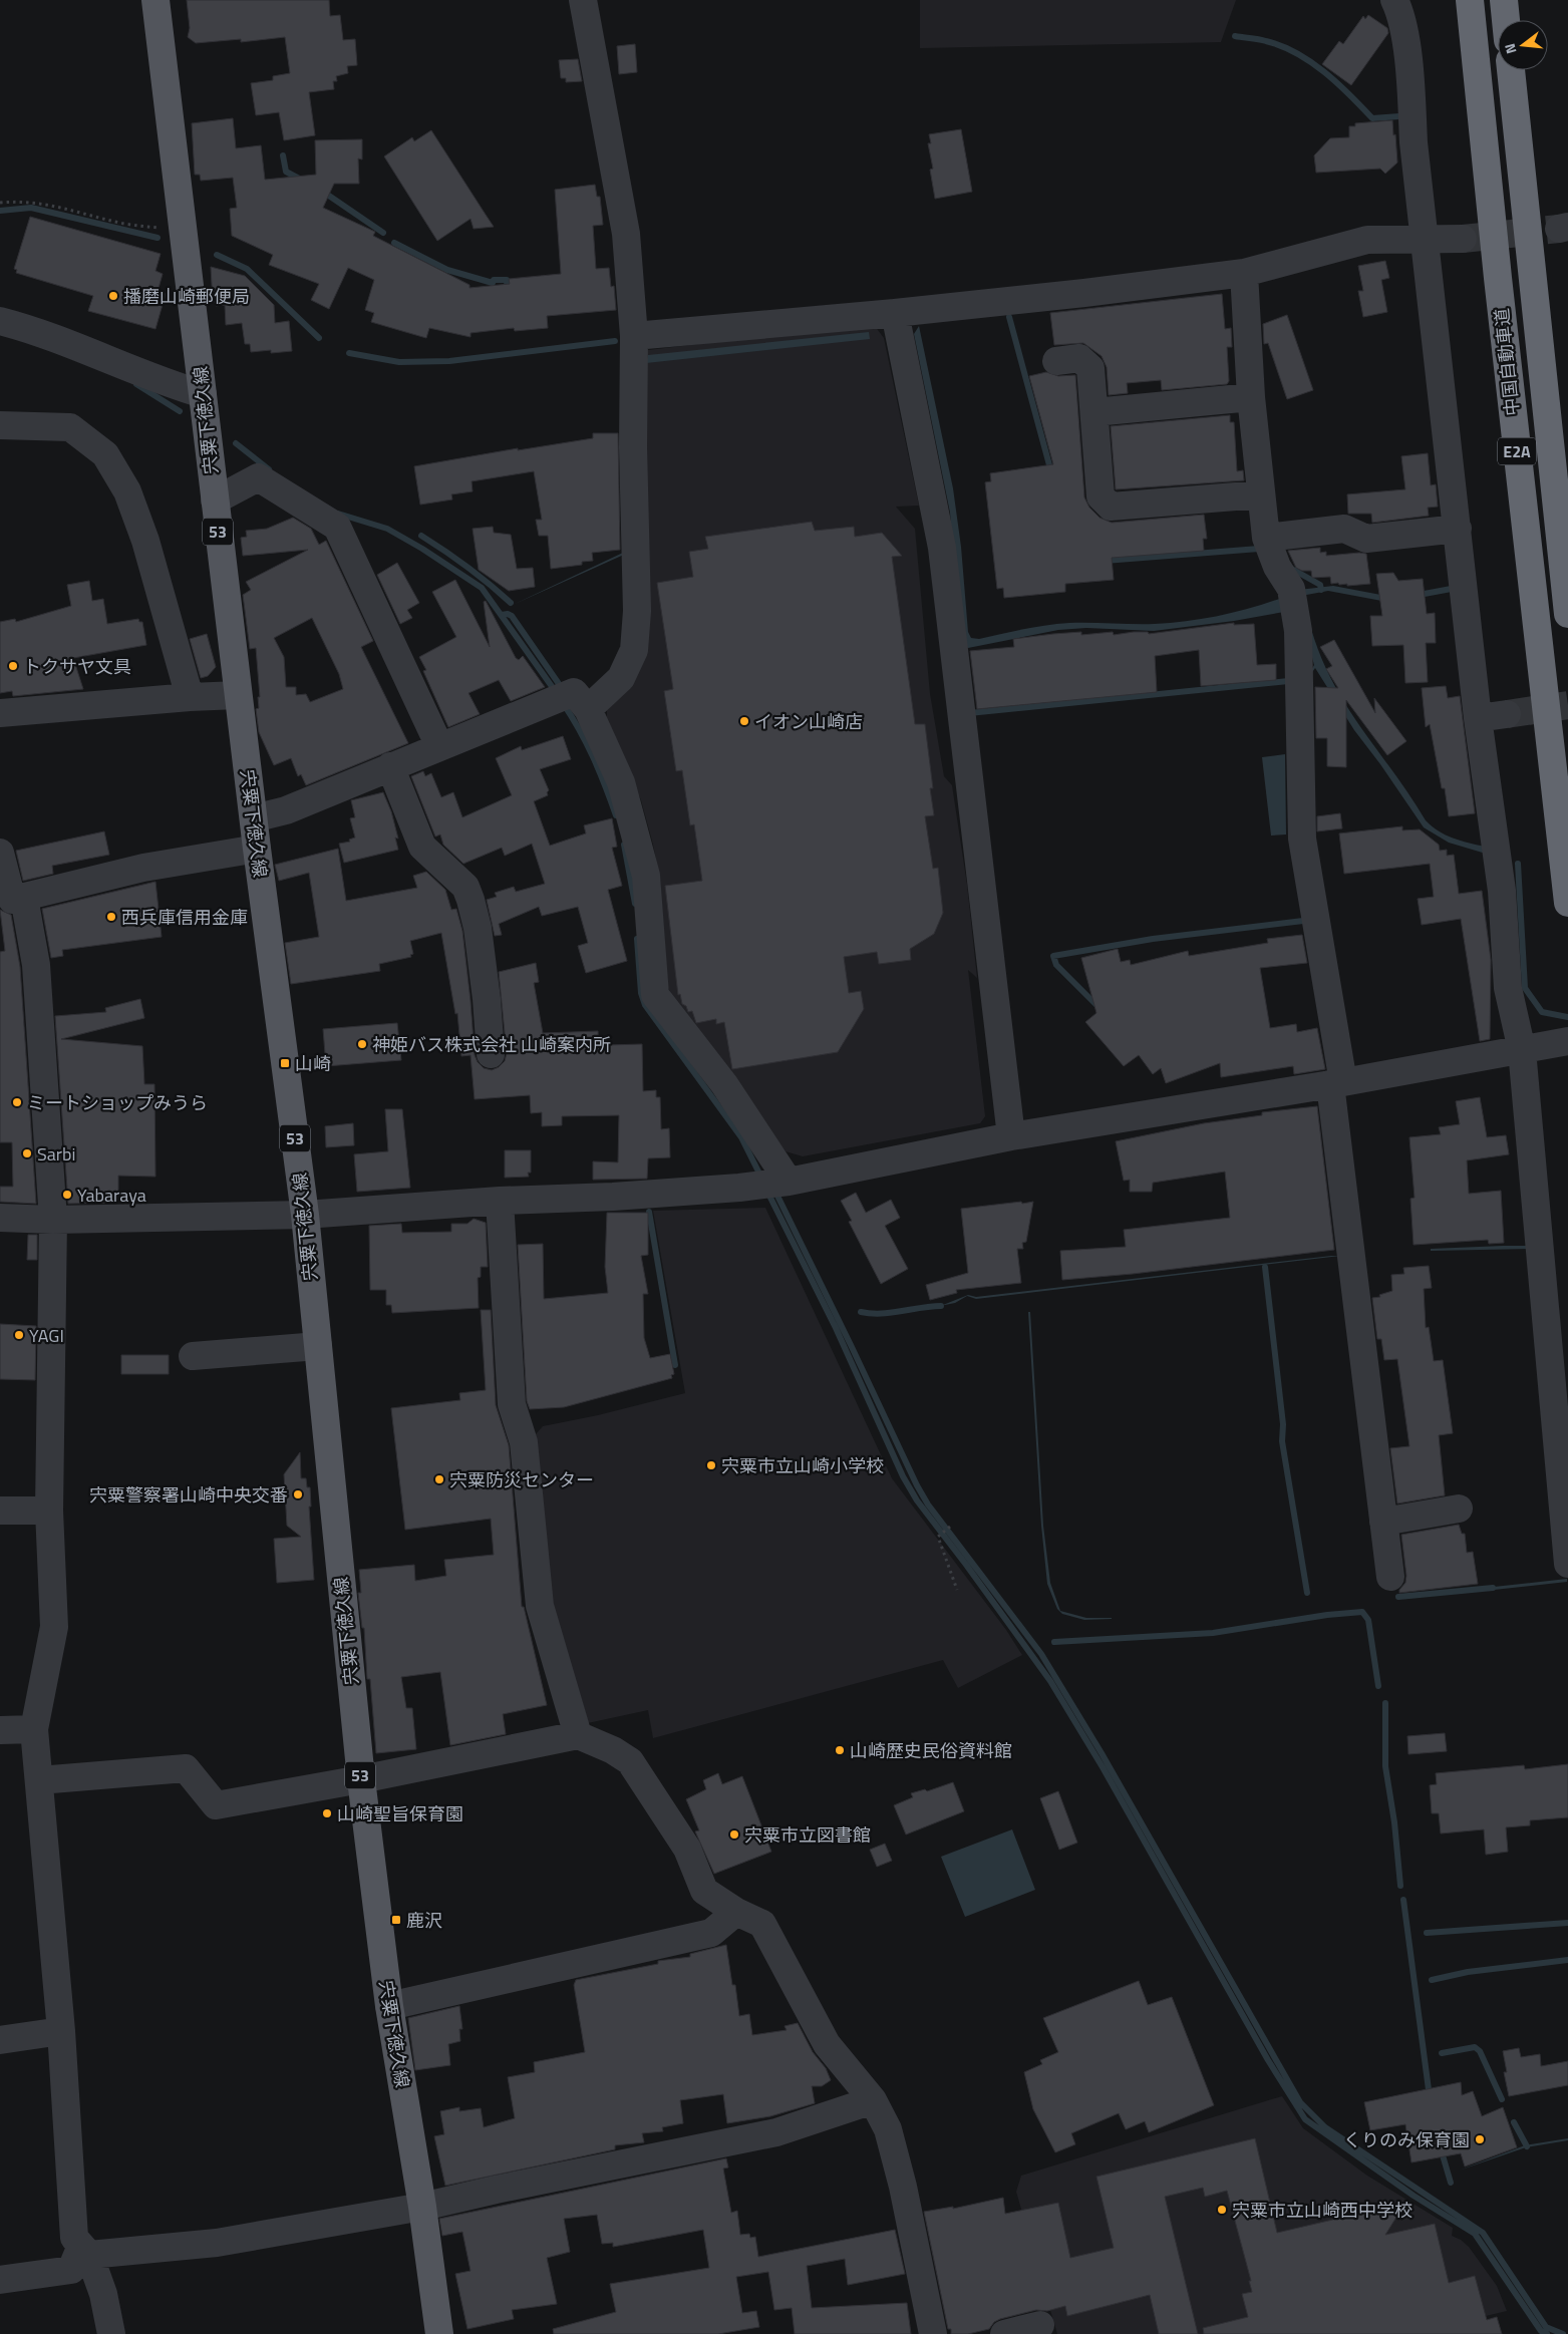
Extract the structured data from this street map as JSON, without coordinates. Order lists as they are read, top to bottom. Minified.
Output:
{"streets":{"highway":["中国自動車道","E2A"],"main road":["宍粟下徳久線","53"]},"places":{"other":["播磨山崎郵便局","トクサヤ文具","イオン山崎店","西兵庫信用金庫","神姫バス株式会社 山崎案内所","ミートショップみうら","Sarbi","Yabaraya","YAGI","宍粟市立山崎小学校","宍粟防災センター","宍粟警察署山崎中央交番","山崎歴史民俗資料館","山崎聖旨保育園","宍粟市立図書館","くりのみ保育園","宍粟市立山崎西中学校"],"transit":["山崎","鹿沢"]},"north":"left"}
